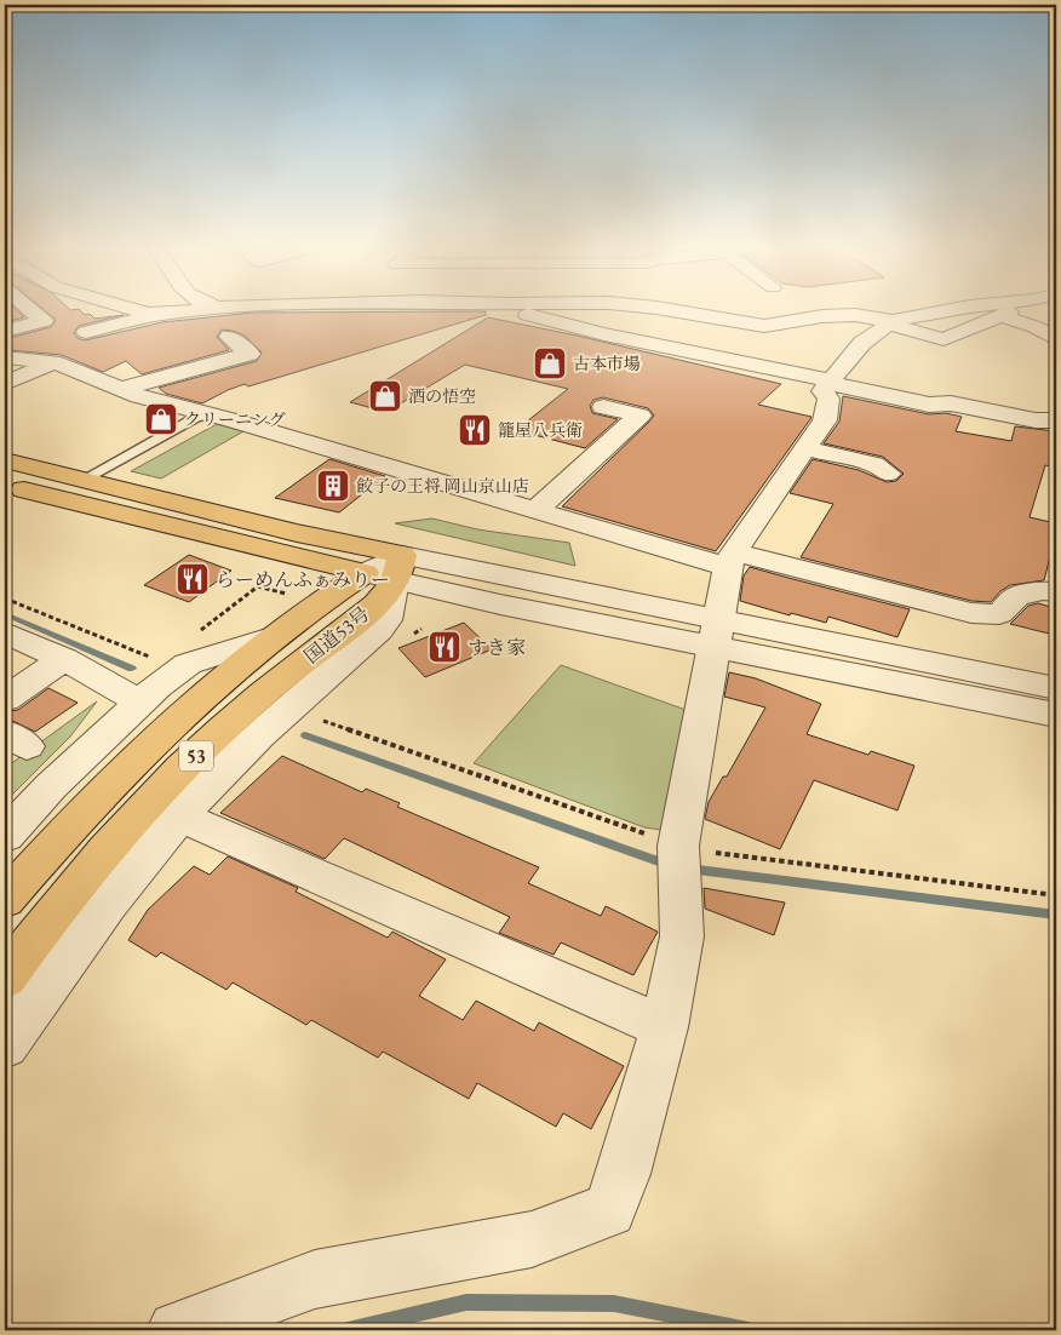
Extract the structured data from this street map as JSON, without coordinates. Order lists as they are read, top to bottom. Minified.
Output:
{"streets":{"highway":["国道53号","53"]},"crossings":[["国道53号","53"]],"places":{"shop":["古本市場","酒の悟空","クリーニング"],"restaurant":["籠屋八兵衛","らーめんふぁみりー","すき家"],"building":["餃子の王将 岡山京山店"]}}
